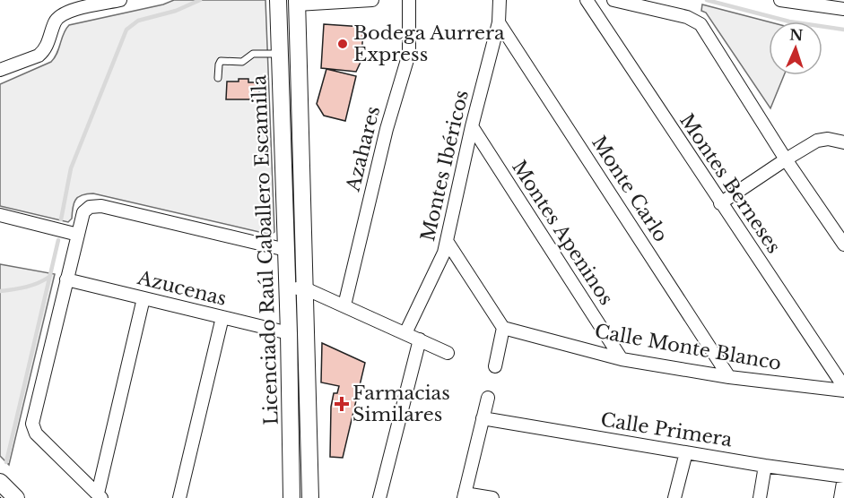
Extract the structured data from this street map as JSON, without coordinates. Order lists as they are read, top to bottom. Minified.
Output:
{"streets":{"street":["Azahares","Montes Ibéricos","Montes Berneses","Monte Carlo","Montes Apeninos","Licenciado Raúl Caballero Escamilla","Azucenas","Calle Monte Blanco","Calle Primera"]},"crossings":[["Montes Ibéricos","Monte Carlo"],["Montes Ibéricos","Montes Apeninos"],["Montes Berneses","Calle Monte Blanco"],["Monte Carlo","Calle Monte Blanco"],["Montes Apeninos","Calle Monte Blanco"],["Licenciado Raúl Caballero Escamilla","Azucenas"]],"places":{"other":["Bodega Aurrera Express"],"health":["Farmacias Similares"]},"north":"top"}
